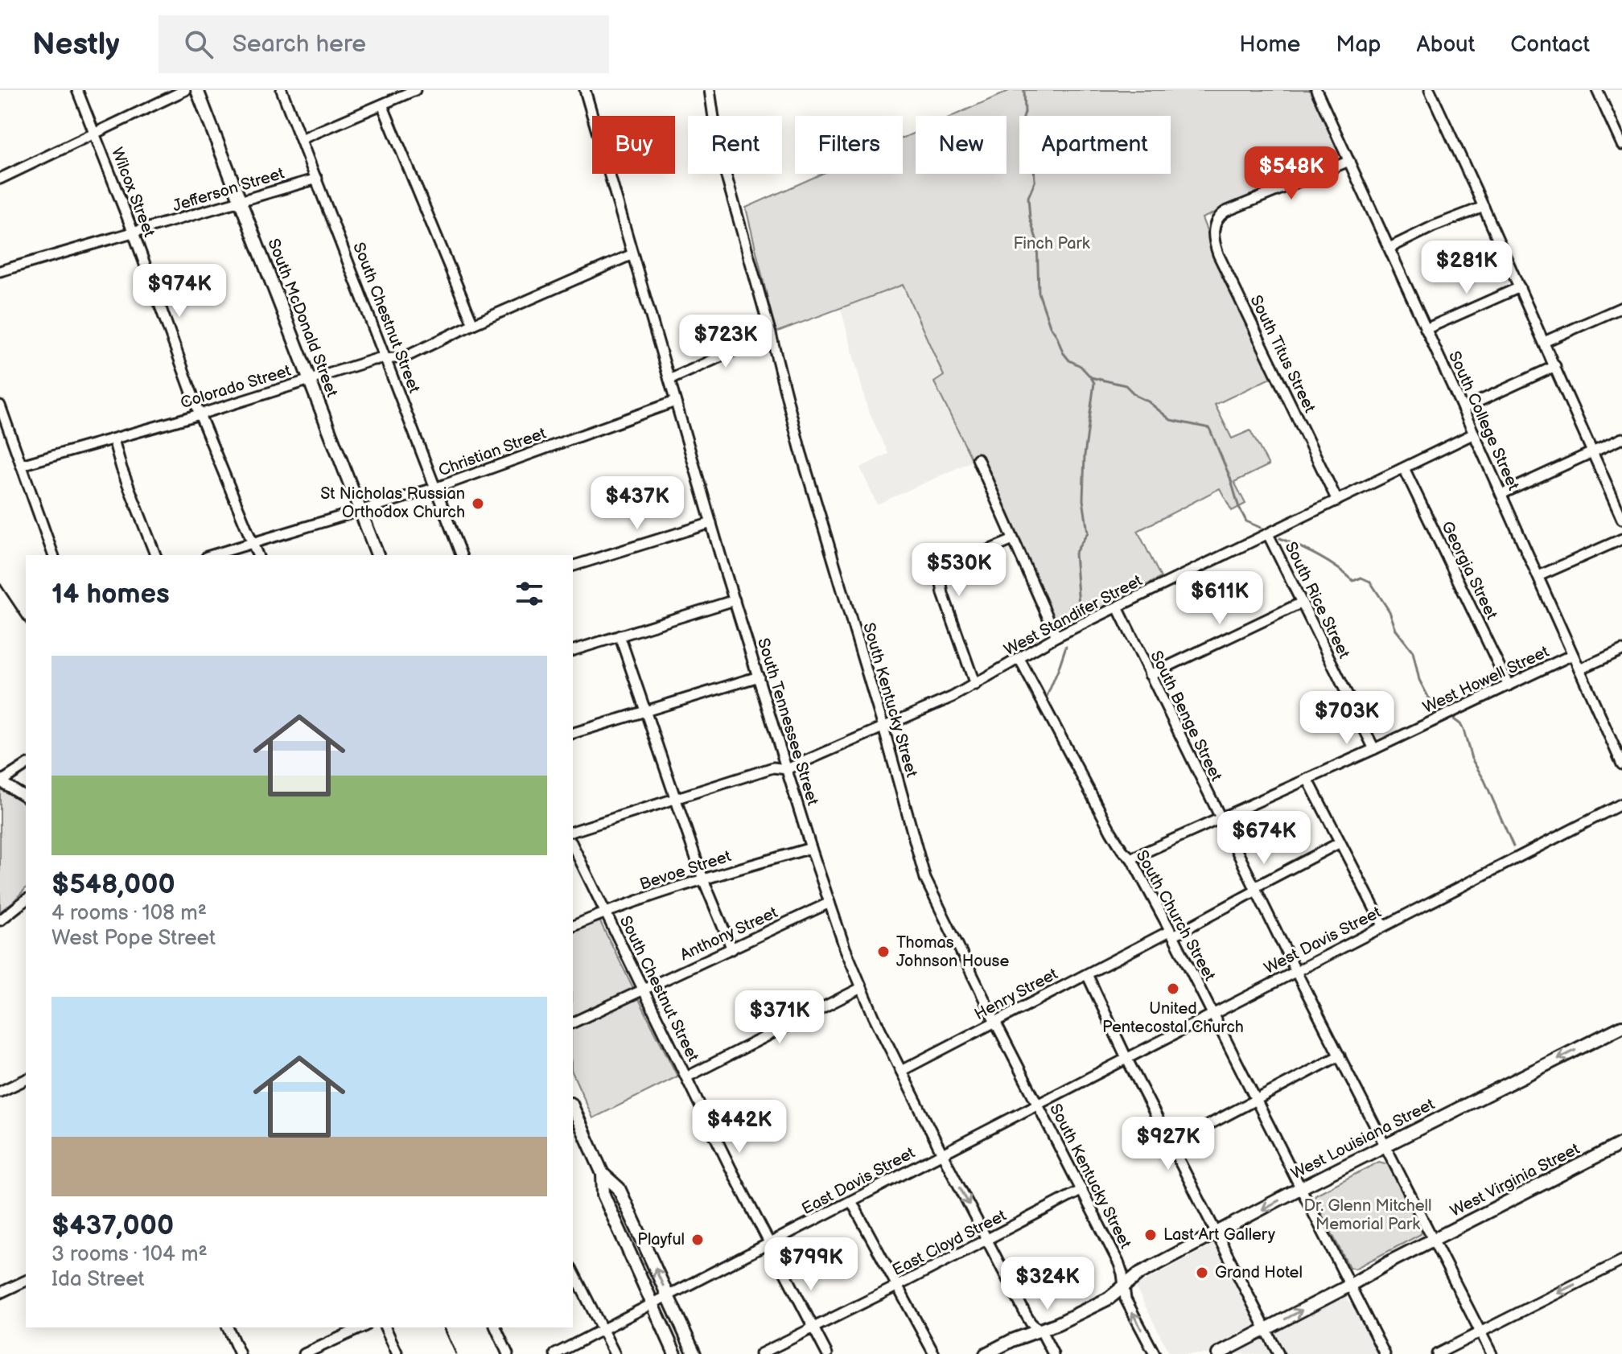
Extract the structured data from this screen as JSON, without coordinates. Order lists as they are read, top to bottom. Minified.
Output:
{"streets":{"main road":["South McDonald Street","West Louisiana Street","West Virginia Street"],"street":["Jefferson Street","Wilcox Street","South Chestnut Street","South Titus Street","Colorado Street","South College Street","Christian Street","Georgia Street","South Rice Street","West Standifer Street","West Howell Street","South Kentucky Street","South Benge Street","South Tennessee Street","Bevoe Street","South Church Street","Anthony Street","West Davis Street","Henry Street","East Davis Street","East Cloyd Street"]},"crossings":[["Jefferson Street","Wilcox Street"],["Jefferson Street","South McDonald Street"],["Jefferson Street","South Chestnut Street"],["Wilcox Street","Colorado Street"],["Wilcox Street","Christian Street"],["South McDonald Street","Colorado Street"],["South McDonald Street","Christian Street"],["South Chestnut Street","Colorado Street"],["South Chestnut Street","Christian Street"],["South Chestnut Street","Bevoe Street"],["South Chestnut Street","Anthony Street"],["South Chestnut Street","East Davis Street"],["South Chestnut Street","East Cloyd Street"],["South Titus Street","South College Street"],["South Titus Street","West Standifer Street"],["Colorado Street","South Tennessee Street"],["South College Street","West Standifer Street"],["South College Street","West Howell Street"],["Christian Street","South Tennessee Street"],["Georgia Street","West Standifer Street"],["Georgia Street","West Howell Street"],["South Rice Street","West Standifer Street"],["South Rice Street","West Howell Street"],["West Standifer Street","South Kentucky Street"],["West Standifer Street","South Benge Street"],["West Standifer Street","South Tennessee Street"],["West Standifer Street","South Church Street"],["West Howell Street","South Benge Street"],["West Howell Street","South Church Street"],["South Kentucky Street","West Davis Street"],["South Kentucky Street","Henry Street"],["South Kentucky Street","West Louisiana Street"],["South Kentucky Street","East Davis Street"],["South Kentucky Street","East Cloyd Street"],["South Benge Street","West Davis Street"],["South Benge Street","West Louisiana Street"],["South Benge Street","West Virginia Street"],["South Tennessee Street","Bevoe Street"],["South Tennessee Street","Anthony Street"],["South Tennessee Street","Henry Street"],["South Tennessee Street","West Louisiana Street"],["South Tennessee Street","East Davis Street"],["South Tennessee Street","East Cloyd Street"],["South Church Street","West Davis Street"],["South Church Street","Henry Street"],["South Church Street","West Louisiana Street"],["South Church Street","West Virginia Street"],["West Davis Street","East Davis Street"]],"one_way":["West Louisiana Street"],"parks":["Finch Park","Dr. Glenn Mitchell Memorial Park"],"places":["St Nicholas Russian Orthodox Church","Thomas Johnson House","United Pentecostal Church","Last Art Gallery","Playful","Grand Hotel"],"page":{"header":"Nestly","search":"Search here","nav":["Home","Map","About","Contact"],"chip":["Buy","Rent","Filters","New","Apartment"],"price":["$548K","$281K","$974K","$723K","$437K","$530K","$611K","$703K","$674K","$371K","$442K","$927K","$799K","$324K"],"heading":"14 homes","list":[{"name":"$548,000","note":"4 rooms · 108 m² · West Pope Street"},{"name":"$437,000","note":"3 rooms · 104 m² · Ida Street"}]}}
